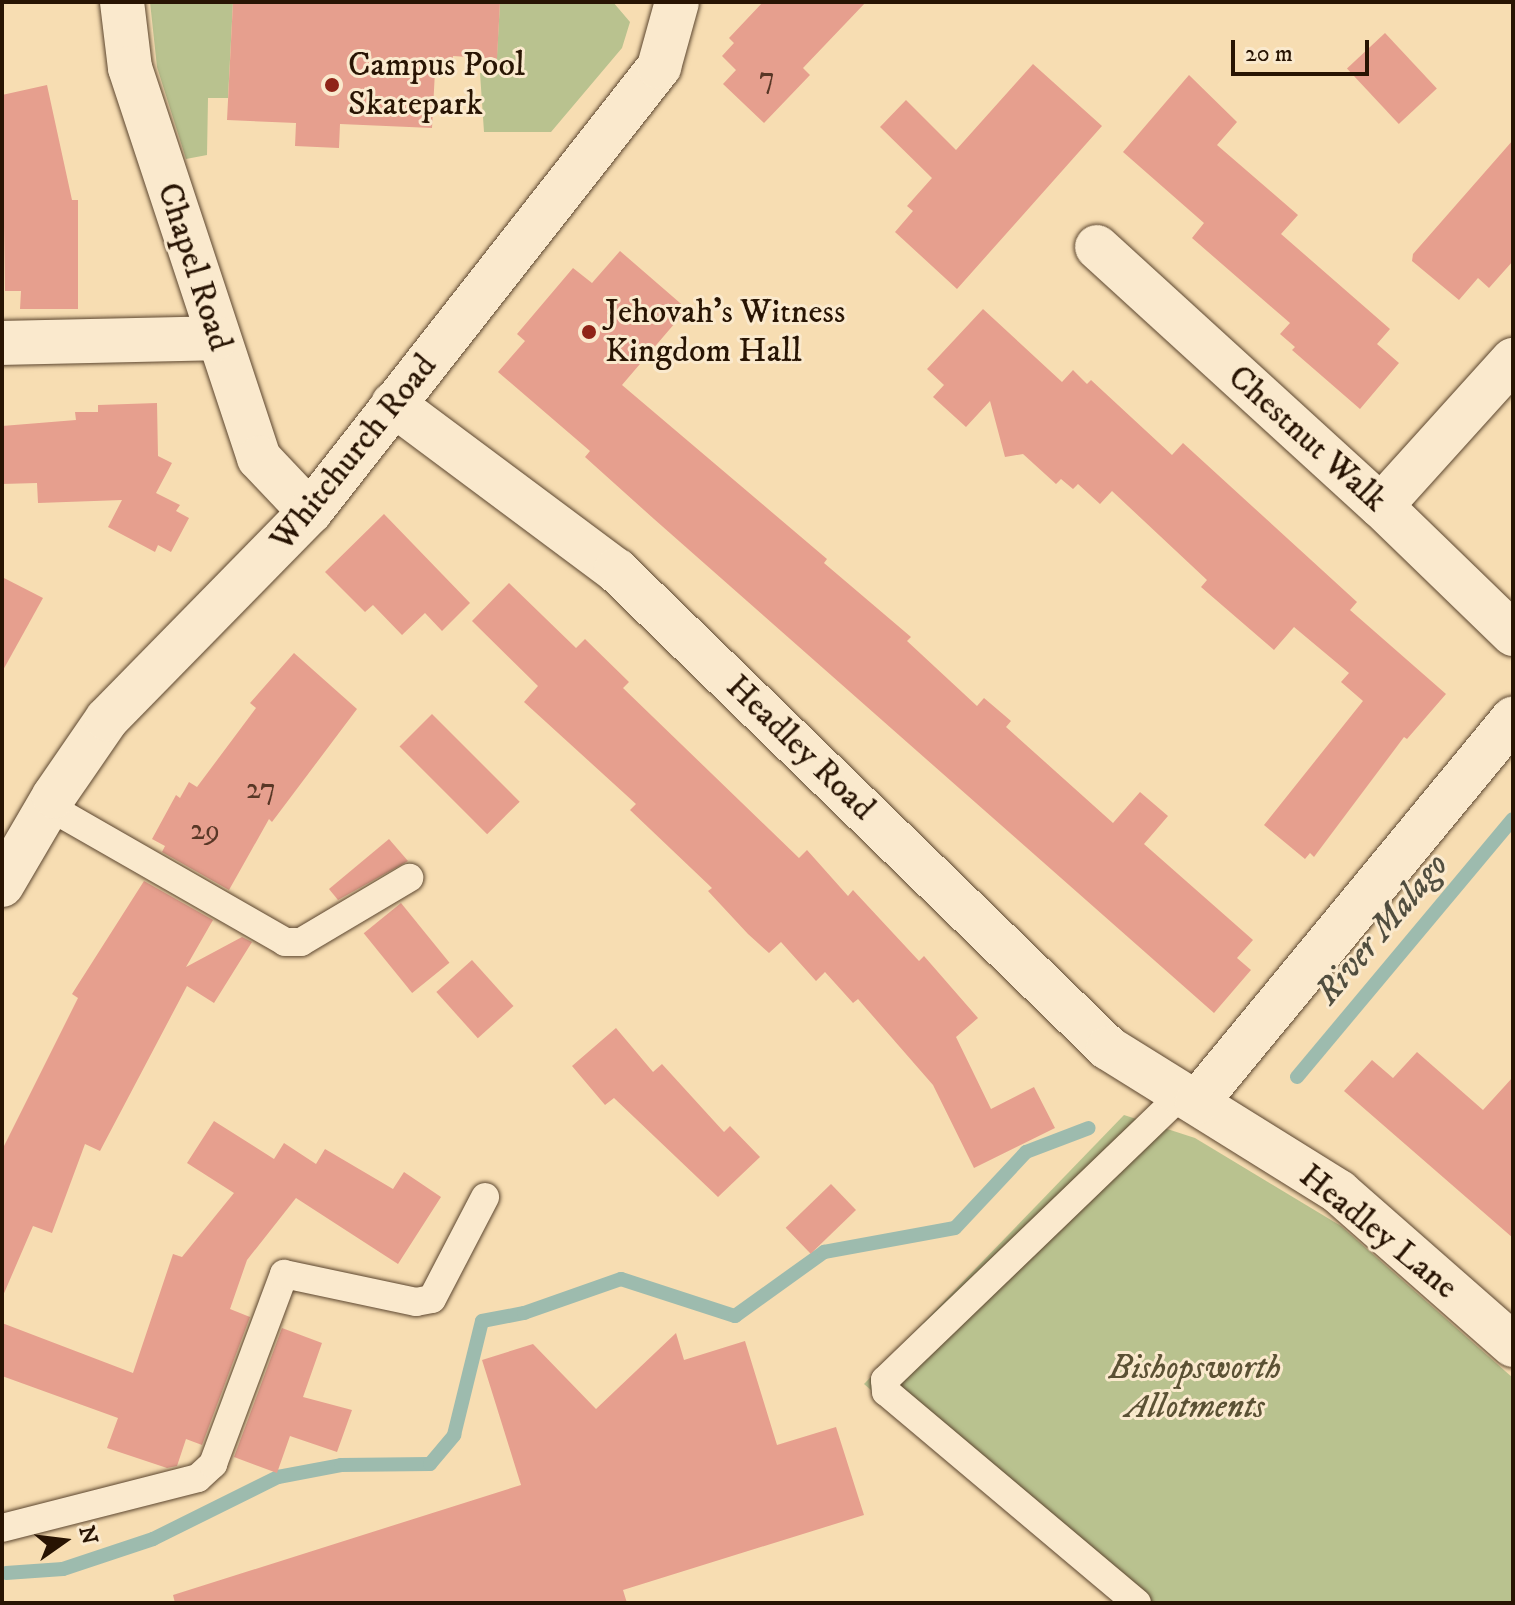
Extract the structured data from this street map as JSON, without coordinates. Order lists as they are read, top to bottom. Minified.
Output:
{"streets":{"street":["Chapel Road","Chestnut Walk","Whitchurch Road","Headley Road","Headley Lane"]},"crossings":[["Chapel Road","Whitchurch Road"],["Whitchurch Road","Headley Road"],["Headley Road","Headley Lane"]],"water":["River Malago"],"parks":["Bishopsworth Allotments"],"places":["Campus Pool Skatepark","Jehovah's Witness Kingdom Hall"],"house_numbers":["7","27","29"],"scale_bar":"20 m","north":"right"}
